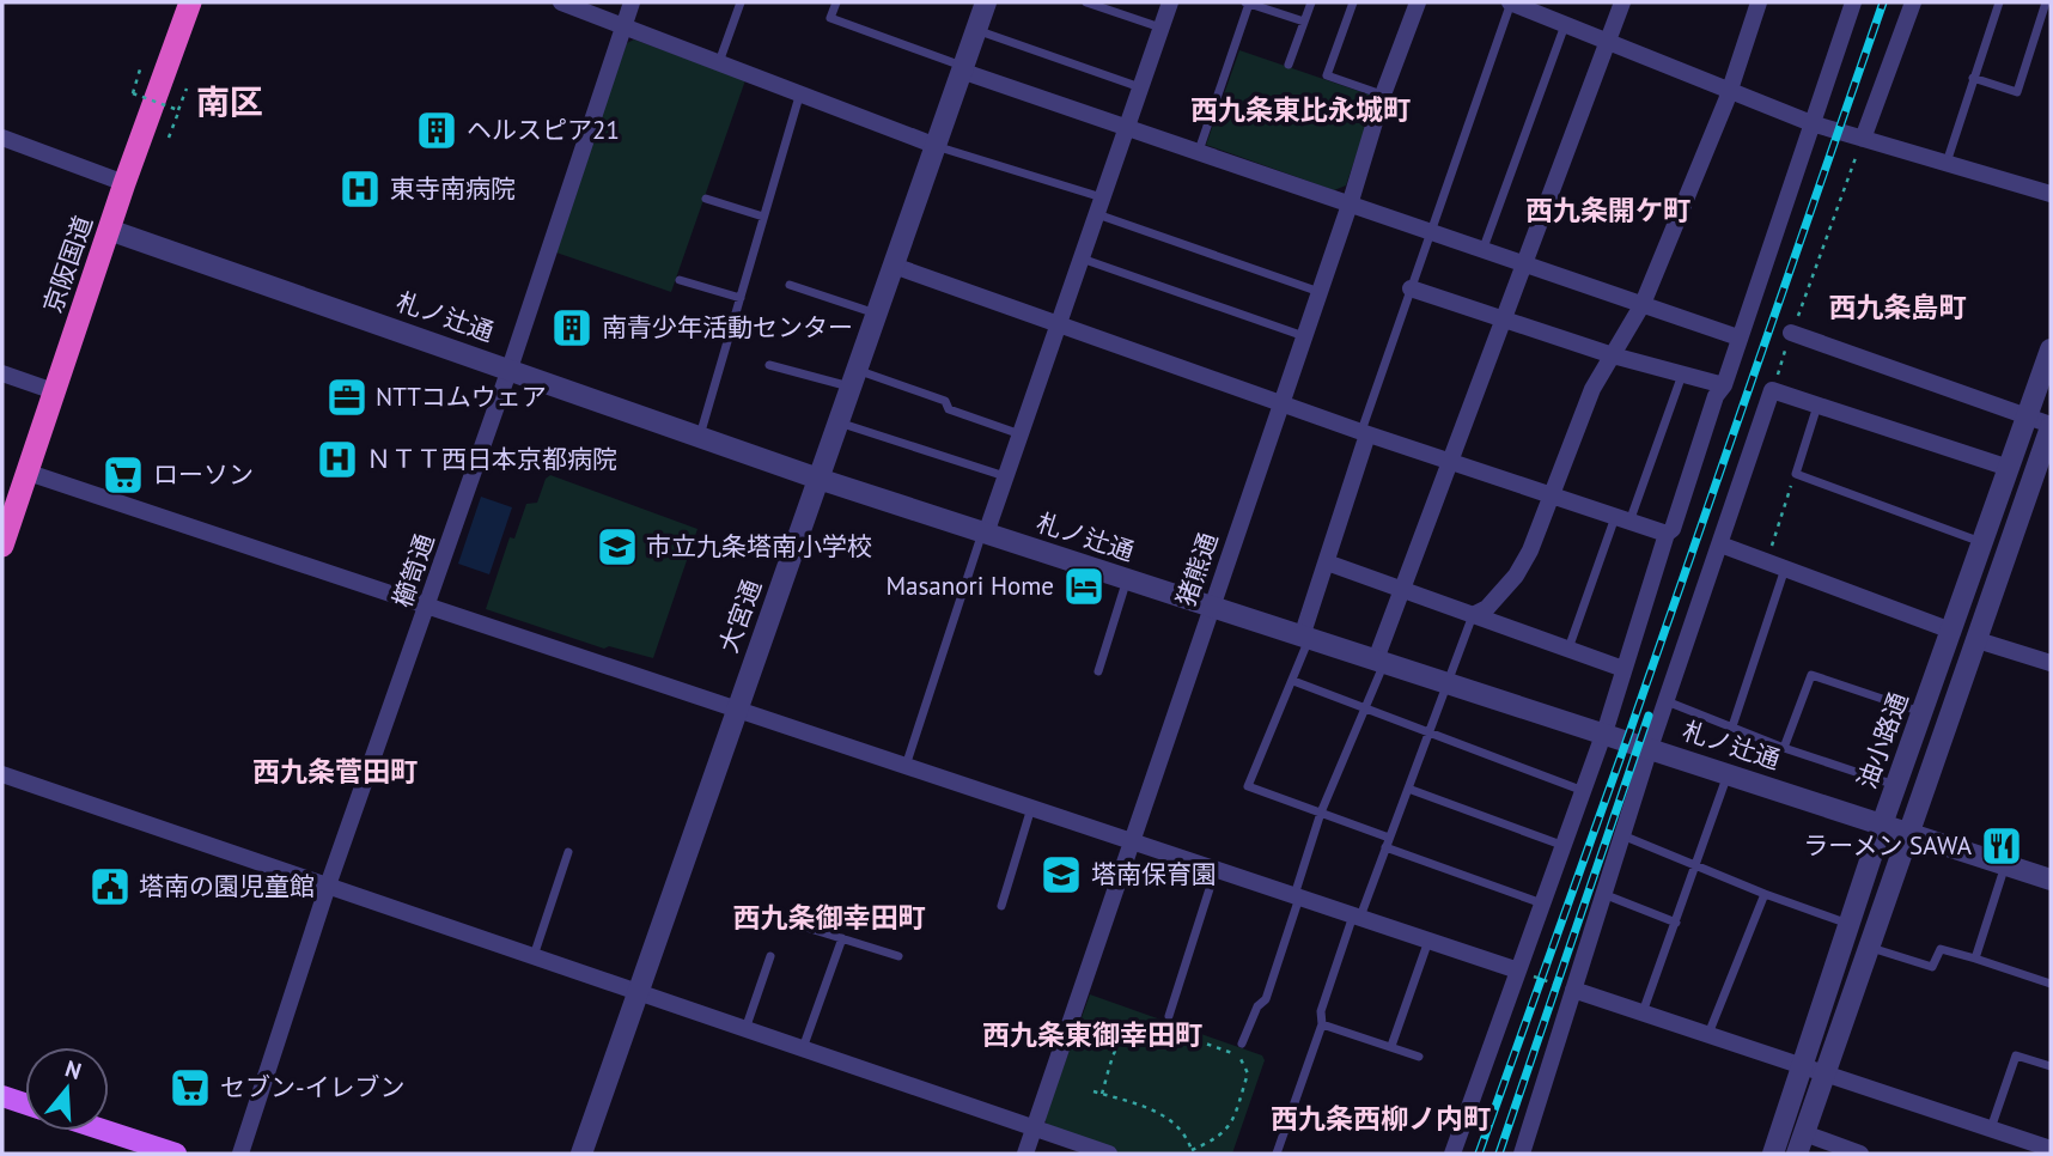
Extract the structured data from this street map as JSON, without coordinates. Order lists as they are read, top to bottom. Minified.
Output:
{"streets":{"highway":["京阪国道"],"street":["札ノ辻通","猪熊通","櫛笥通","大宮通","油小路通"]},"crossings":[["京阪国道","札ノ辻通"],["札ノ辻通","猪熊通"],["札ノ辻通","櫛笥通"],["札ノ辻通","大宮通"],["札ノ辻通","油小路通"]],"districts":["南区","西九条東比永城町","西九条開ケ町","西九条島町","西九条菅田町","西九条御幸田町","西九条東御幸田町","西九条西柳ノ内町"],"places":{"building":["ヘルスピア21","南青少年活動センター"],"hospital":["東寺南病院","ＮＴＴ西日本京都病院"],"office":["NTTコムウェア"],"supermarket":["ローソン","セブン-イレブン"],"school or university":["市立九条塔南小学校","塔南保育園"],"hotel":["Masanori Home"],"restaurant":["ラーメン SAWA"],"public building":["塔南の園児童館"]},"north":"top"}
